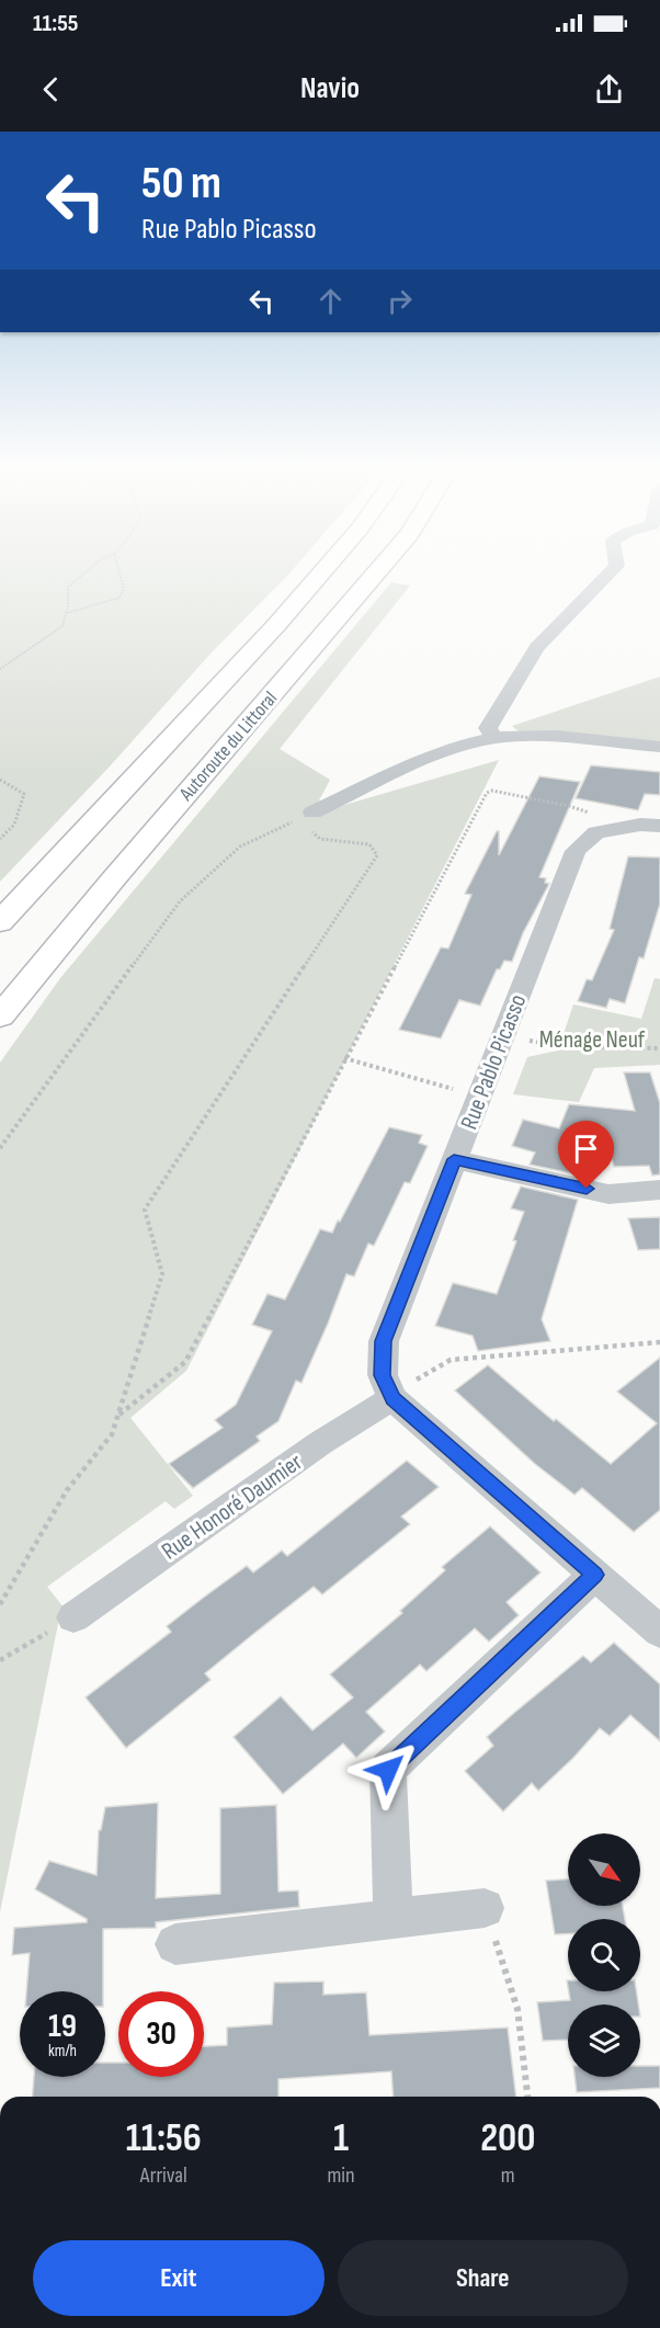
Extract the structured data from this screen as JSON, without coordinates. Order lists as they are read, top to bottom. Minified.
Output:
{"streets":{"highway":["Autoroute du Littoral"],"street":["Rue Pablo Picasso","Rue Honoré Daumier"]},"crossings":[["Rue Pablo Picasso","Rue Honoré Daumier"]],"parks":["Ménage Neuf"],"north":"bottom right","page":{"status":"11:55","header":"Navio","turn":["50 m","Rue Pablo Picasso"],"speed":"19 km/h","limit":"30","eta":["11:56","Arrival","1","min","200","m"],"buttons":["Exit","Share"]}}
